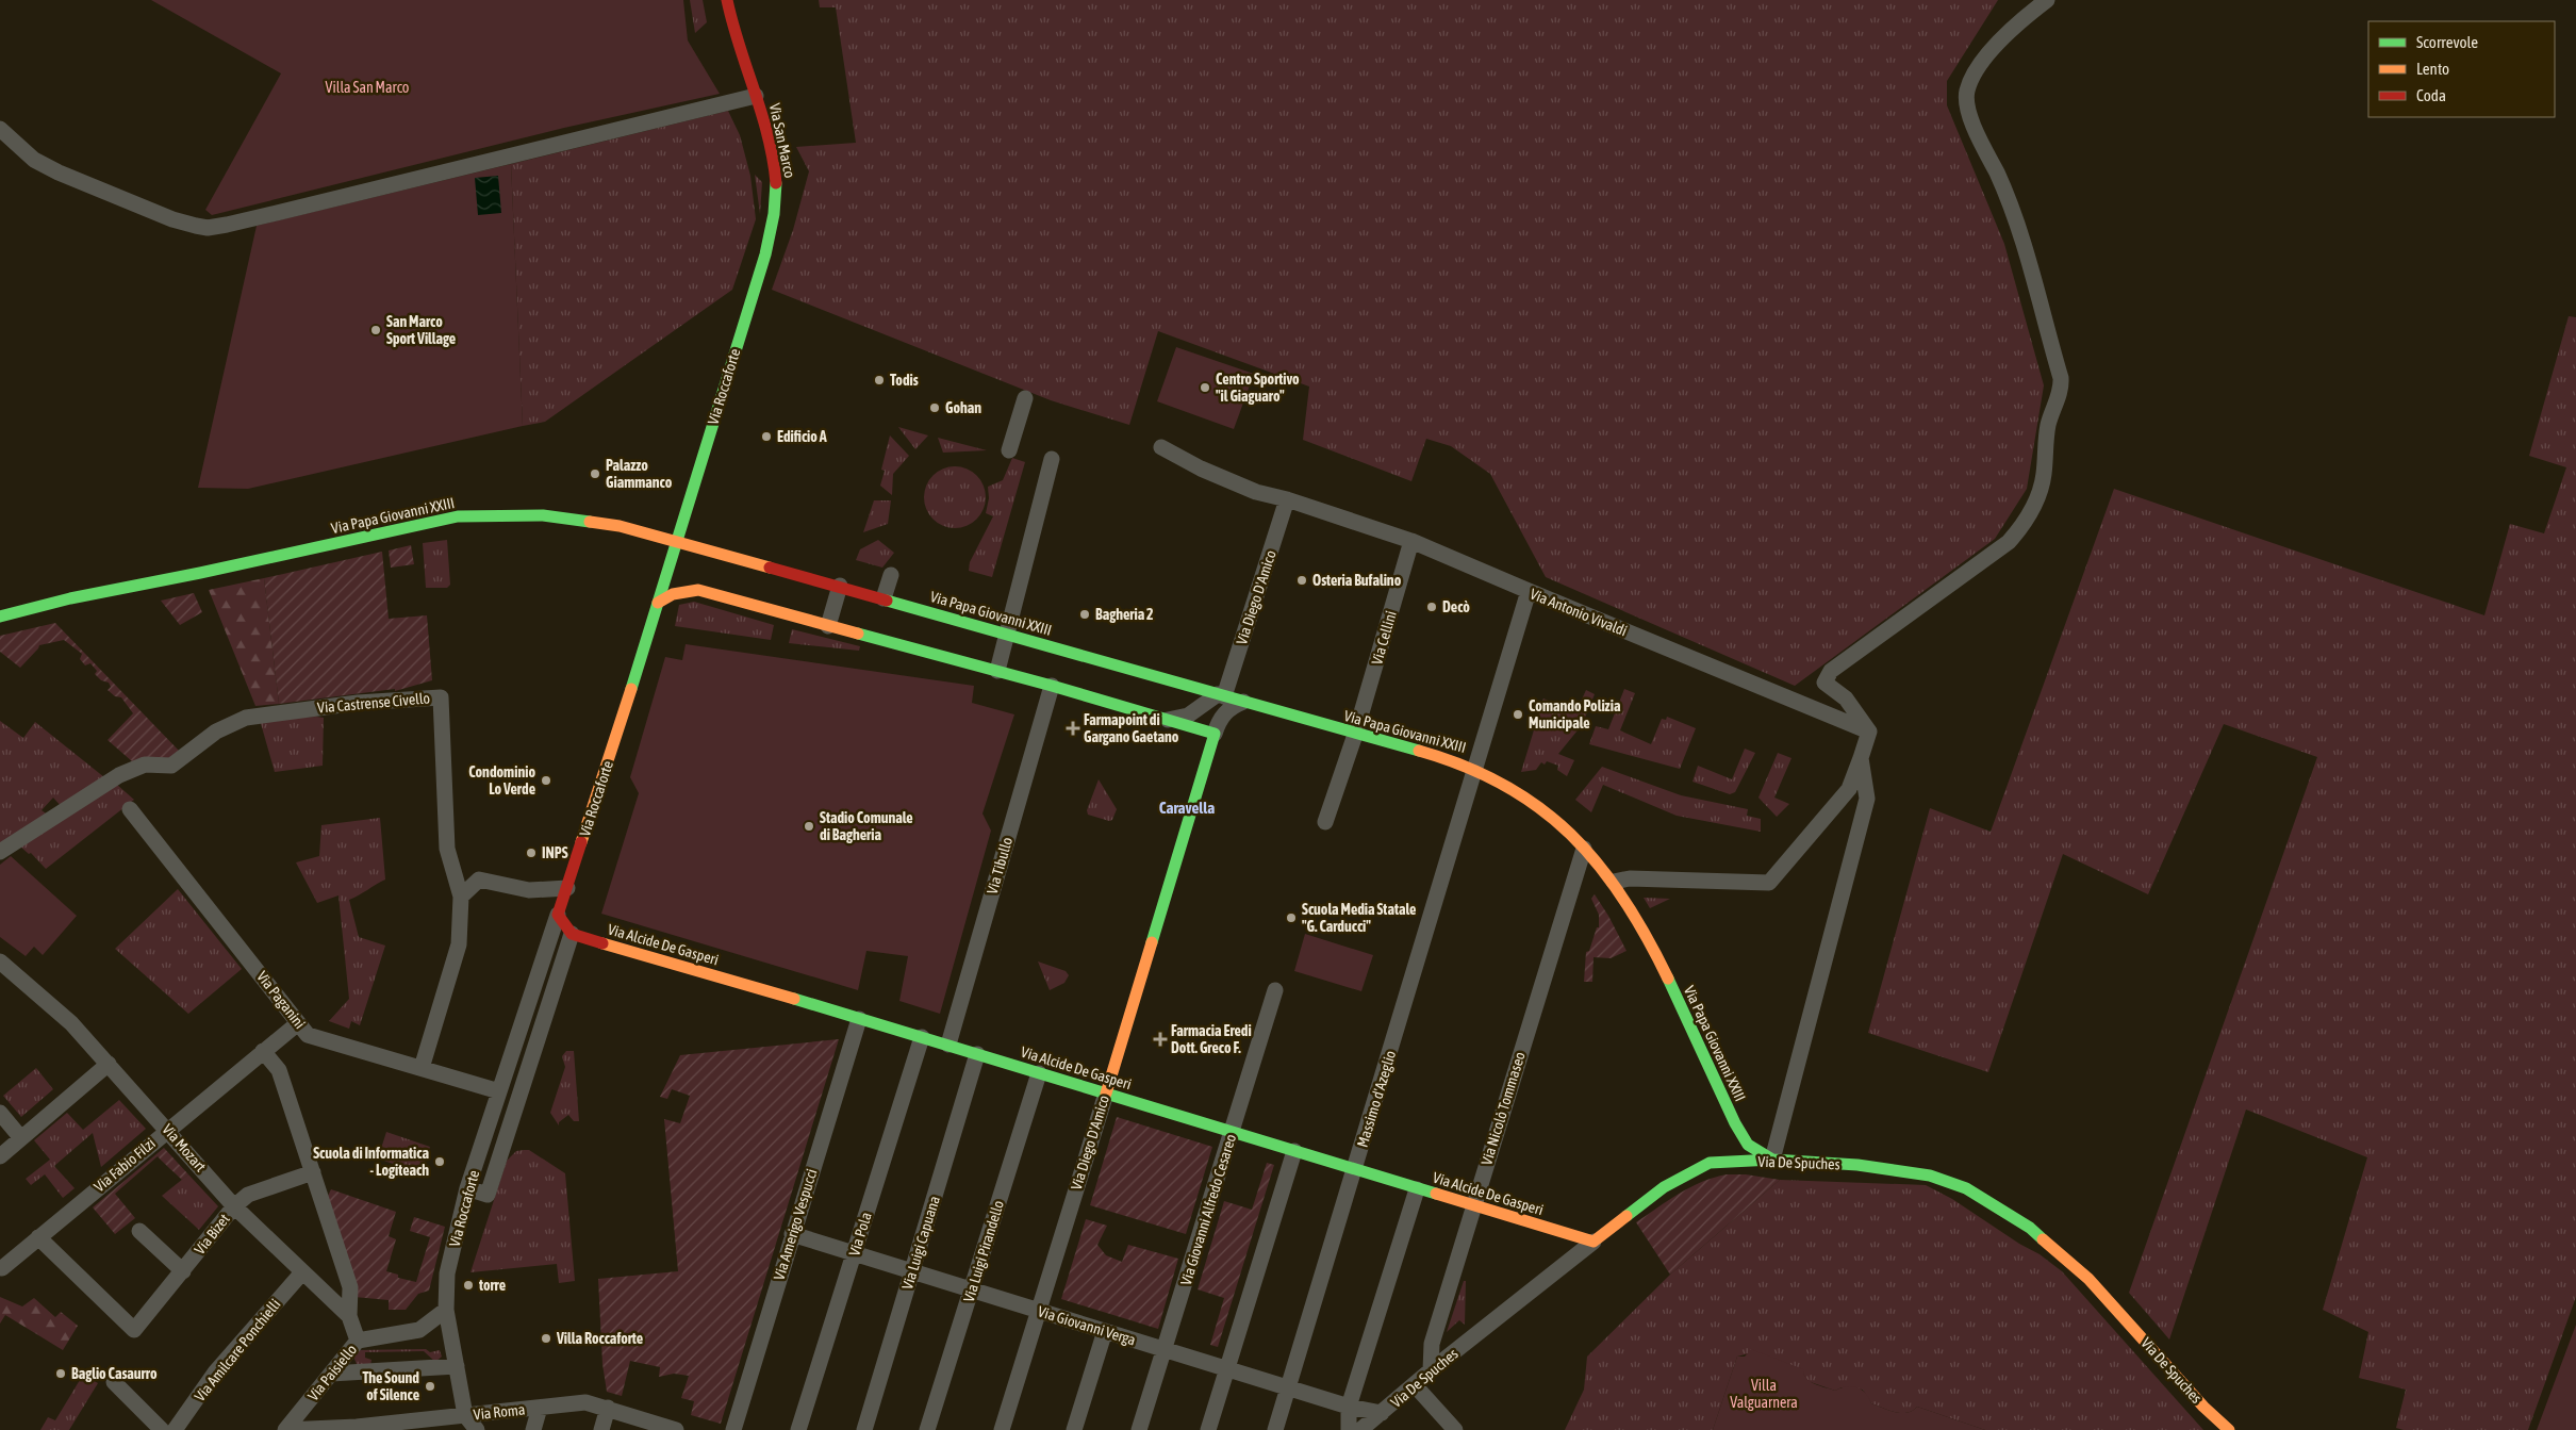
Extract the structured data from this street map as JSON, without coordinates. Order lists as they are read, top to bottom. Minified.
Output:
{"streets":{"street":["Via San Marco","Via Roccaforte","Via Papa Giovanni XXIII","Via Diego D'Amico","Via Antonio Vivaldi","Via Cellini","Via Castrense Civello","Via Tibullo","Via Alcide De Gasperi","Via Paganini","Massimo d'Azeglio","Via Nicolò Tommaseo","Via Mozart","Via De Spuches","Via Fabio Filzi","Via Giovanni Alfredo Cesareo","Via Amerigo Vespucci","Via Bizet","Via Pola","Via Luigi Capuana","Via Luigi Pirandello","Via Giovanni Verga","Via Amilcare Ponchielli","Via Paisiello","Via Roma"]},"crossings":[["Via San Marco","Via Roccaforte"],["Via Roccaforte","Via Papa Giovanni XXIII"],["Via Roccaforte","Via Paganini"],["Via Roccaforte","Via Paisiello"],["Via Roccaforte","Via Roma"],["Via Papa Giovanni XXIII","Via Diego D'Amico"],["Via Papa Giovanni XXIII","Via Cellini"],["Via Papa Giovanni XXIII","Massimo d'Azeglio"],["Via Papa Giovanni XXIII","Via Nicolò Tommaseo"],["Via Papa Giovanni XXIII","Via De Spuches"],["Via Diego D'Amico","Via Antonio Vivaldi"],["Via Diego D'Amico","Via Alcide De Gasperi"],["Via Diego D'Amico","Via Giovanni Verga"],["Via Antonio Vivaldi","Via Cellini"],["Via Antonio Vivaldi","Massimo d'Azeglio"],["Via Castrense Civello","Via Paganini"],["Via Tibullo","Via Alcide De Gasperi"],["Via Alcide De Gasperi","Massimo d'Azeglio"],["Via Alcide De Gasperi","Via Nicolò Tommaseo"],["Via Alcide De Gasperi","Via De Spuches"],["Via Alcide De Gasperi","Via Giovanni Alfredo Cesareo"],["Via Alcide De Gasperi","Via Amerigo Vespucci"],["Via Alcide De Gasperi","Via Pola"],["Via Alcide De Gasperi","Via Luigi Capuana"],["Via Alcide De Gasperi","Via Luigi Pirandello"],["Via Paganini","Via Fabio Filzi"],["Massimo d'Azeglio","Via Giovanni Verga"],["Via Nicolò Tommaseo","Via De Spuches"],["Via Mozart","Via Fabio Filzi"],["Via Mozart","Via Bizet"],["Via Mozart","Via Amilcare Ponchielli"],["Via Mozart","Via Paisiello"],["Via De Spuches","Via Giovanni Verga"],["Via Fabio Filzi","Via Bizet"],["Via Giovanni Alfredo Cesareo","Via Giovanni Verga"],["Via Amerigo Vespucci","Via Giovanni Verga"],["Via Pola","Via Giovanni Verga"],["Via Luigi Capuana","Via Giovanni Verga"],["Via Luigi Pirandello","Via Giovanni Verga"],["Via Paisiello","Via Roma"]],"districts":["Caravella"],"parks":["Villa San Marco","Villa Valguarnera"],"places":{"other":["San Marco Sport Village","Todis","Centro Sportivo \"il Giaguaro\"","Gohan","Edificio A","Palazzo Giammanco","Osteria Bufalino","Decò","Bagheria 2","Comando Polizia Municipale","Condominio Lo Verde","Stadio Comunale di Bagheria","INPS","Scuola Media Statale \"G. Carducci\"","Scuola di Informatica - Logiteach","torre","Villa Roccaforte","Baglio Casaurro","The Sound of Silence"],"health":["Farmapoint di Gargano Gaetano","Farmacia Eredi Dott. Greco F."]},"legend":["Scorrevole","Lento","Coda"]}
